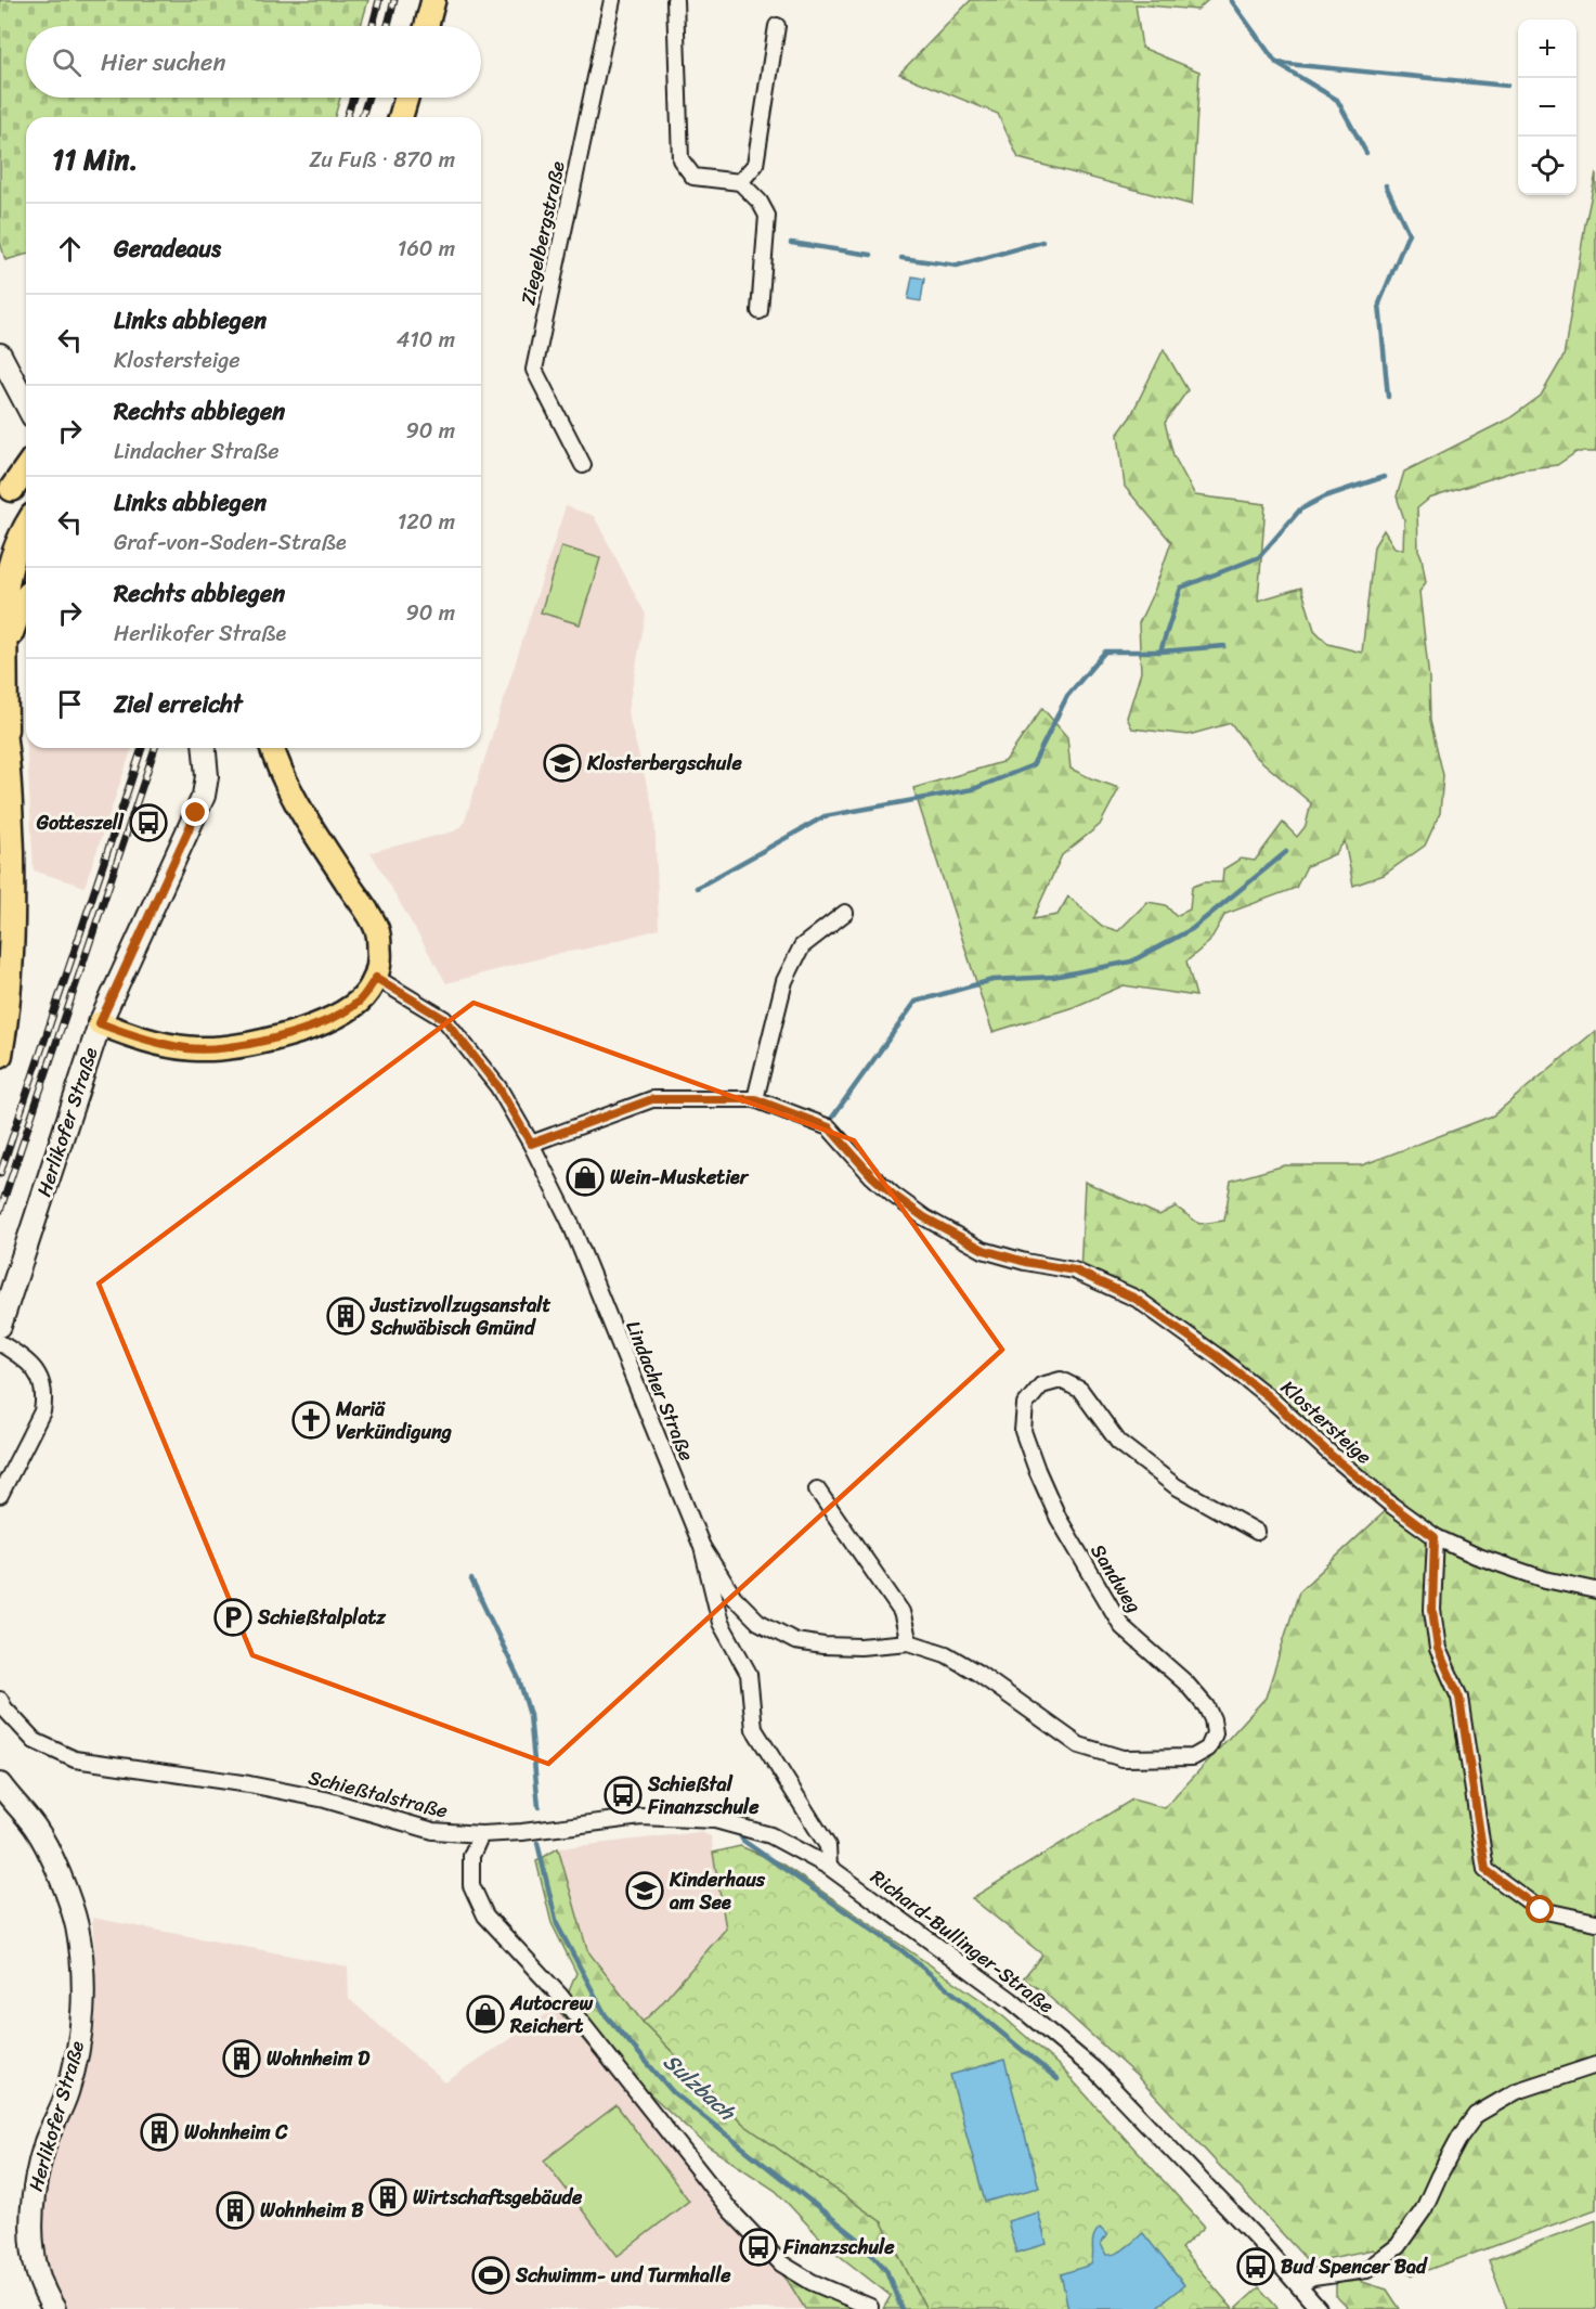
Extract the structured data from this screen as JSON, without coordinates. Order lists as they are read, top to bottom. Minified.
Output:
{"streets":{"main road":["Herlikofer Straße"],"street":["Ziegelbergstraße","Lindacher Straße","Klostersteige","Sandweg","Schießtalstraße","Richard-Bullinger-Straße"]},"crossings":[["Lindacher Straße","Klostersteige"],["Lindacher Straße","Sandweg"],["Lindacher Straße","Richard-Bullinger-Straße"],["Schießtalstraße","Richard-Bullinger-Straße"]],"water":["Sulzbach"],"places":{"school or university":["Klosterbergschule","Kinderhaus am See"],"bus stop":["Gotteszell","Schießtal Finanzschule","Finanzschule","Bud Spencer Bad"],"shop":["Wein-Musketier","Autocrew Reichert"],"building":["Justizvollzugsanstalt Schwäbisch Gmünd","Wohnheim D","Wohnheim C","Wirtschaftsgebäude","Wohnheim B"],"church":["Mariä Verkündigung"],"parking":["Schießtalplatz"],"sports":["Schwimm- und Turmhalle"]},"page":{"map_buttons":["+","−"],"search":"Hier suchen","heading":["11 Min.","Zu Fuß · 870 m"],"list":[["Geradeaus","160 m"],["Links abbiegen","Klostersteige","410 m"],["Rechts abbiegen","Lindacher Straße","90 m"],["Links abbiegen","Graf-von-Soden-Straße","120 m"],["Rechts abbiegen","Herlikofer Straße","90 m"],"Ziel erreicht"]}}
